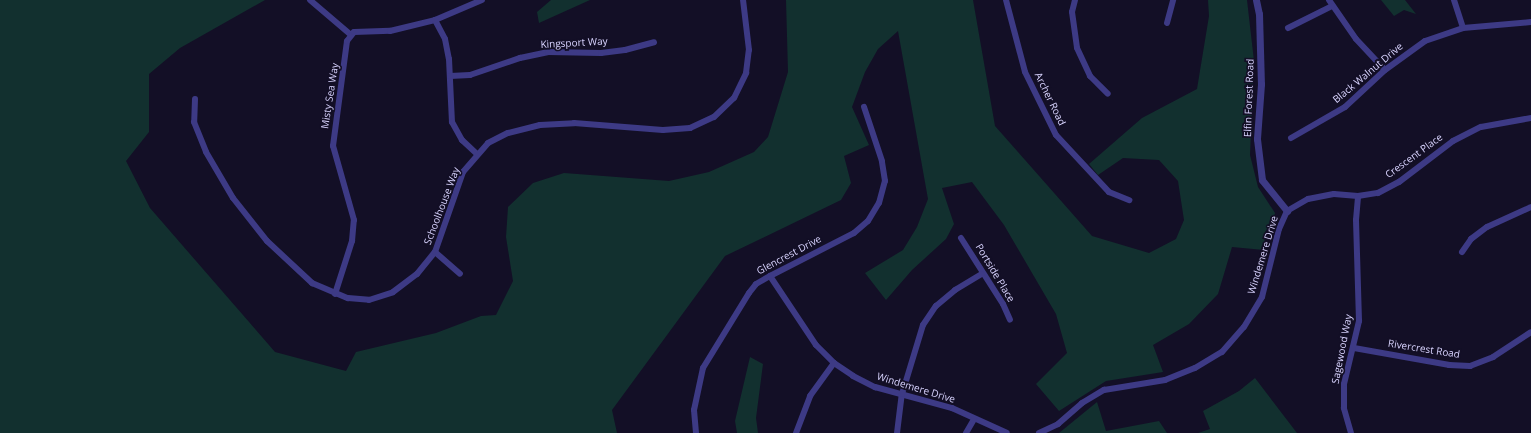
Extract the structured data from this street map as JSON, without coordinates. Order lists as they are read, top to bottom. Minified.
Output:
{"streets":{"street":["Kingsport Way","Black Walnut Drive","Misty Sea Way","Elfin Forest Road","Archer Road","Crescent Place","Schoolhouse Way","Glencrest Drive","Windemere Drive","Portside Place","Sagewood Way","Rivercrest Road"]},"crossings":[["Misty Sea Way","Schoolhouse Way"],["Elfin Forest Road","Crescent Place"],["Elfin Forest Road","Windemere Drive"],["Crescent Place","Windemere Drive"],["Crescent Place","Sagewood Way"],["Glencrest Drive","Windemere Drive"],["Sagewood Way","Rivercrest Road"]]}
